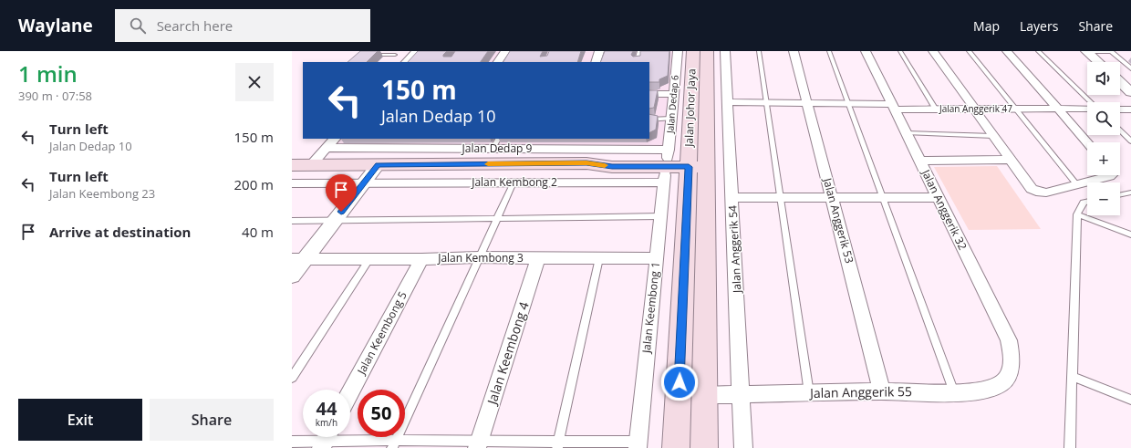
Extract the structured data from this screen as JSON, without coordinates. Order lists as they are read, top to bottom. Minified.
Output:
{"streets":{"main road":["Jalan Johor Jaya"],"street":["Jalan Dedap 6","Jalan Anggerik 47","Jalan Dedap 9","Jalan Kembong 2","Jalan Anggerik 32","Jalan Anggerik 53","Jalan Anggerik 54","Jalan Kembong 3","Jalan Keembong 1","Jalan Keembong 5","Jalan Keembong 4","Jalan Anggerik 55"]},"crossings":[["Jalan Dedap 6","Jalan Johor Jaya"],["Jalan Dedap 6","Jalan Dedap 9"],["Jalan Dedap 6","Jalan Kembong 2"],["Jalan Dedap 6","Jalan Keembong 1"],["Jalan Johor Jaya","Jalan Dedap 9"],["Jalan Johor Jaya","Jalan Kembong 2"],["Jalan Johor Jaya","Jalan Keembong 1"],["Jalan Johor Jaya","Jalan Anggerik 55"],["Jalan Anggerik 47","Jalan Anggerik 32"],["Jalan Anggerik 47","Jalan Anggerik 53"],["Jalan Anggerik 47","Jalan Anggerik 54"],["Jalan Dedap 9","Jalan Kembong 2"],["Jalan Dedap 9","Jalan Keembong 1"],["Jalan Kembong 2","Jalan Keembong 1"],["Jalan Anggerik 32","Jalan Anggerik 55"],["Jalan Anggerik 53","Jalan Anggerik 55"],["Jalan Anggerik 54","Jalan Anggerik 55"],["Jalan Kembong 3","Jalan Keembong 1"],["Jalan Kembong 3","Jalan Keembong 5"],["Jalan Kembong 3","Jalan Keembong 4"]],"page":{"header":"Waylane","search":"Search here","nav":["Map","Layers","Share"],"heading":["1 min","390 m · 07:58"],"map_buttons":["+","−"],"turn":["150 m","Jalan Dedap 10"],"list":[{"name":"Turn left","note":"Jalan Dedap 10","value":"150 m"},{"name":"Turn left","note":"Jalan Keembong 23","value":"200 m"},{"name":"Arrive at destination","value":"40 m"}],"speed":"44 km/h","limit":"50","buttons":["Exit","Share"]}}
